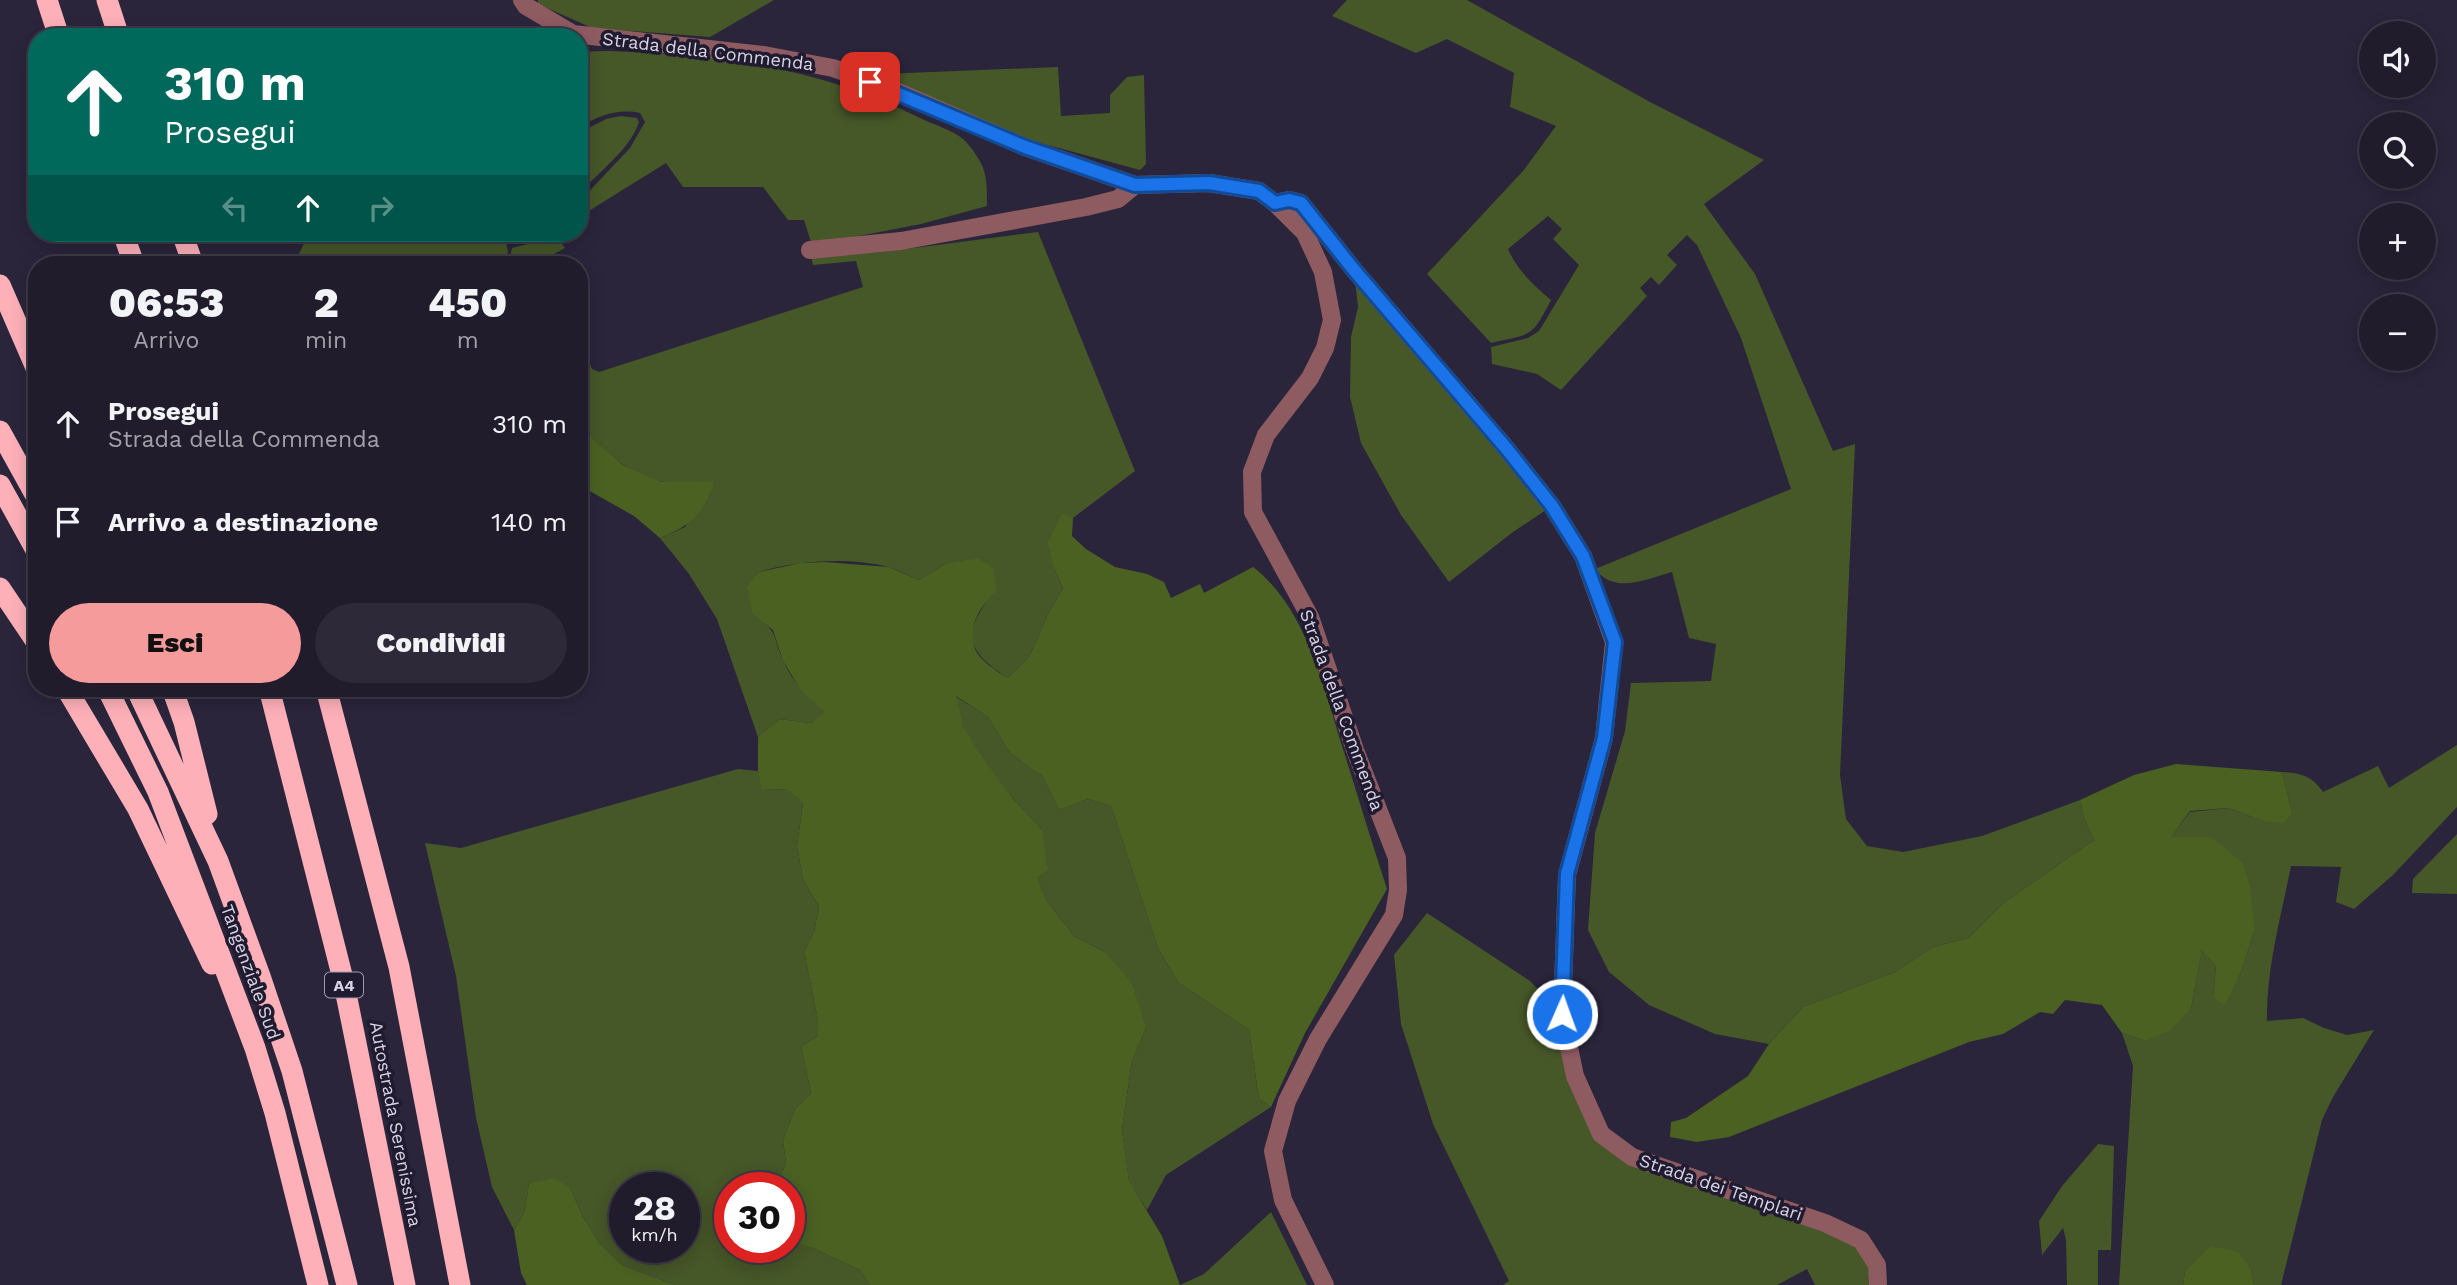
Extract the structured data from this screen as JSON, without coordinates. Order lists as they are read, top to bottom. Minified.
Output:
{"streets":{"highway":["Tangenziale Sud","A4","Autostrada Serenissima"],"street":["Strada della Commenda","Strada dei Templari"]},"crossings":[["Strada della Commenda","Strada dei Templari"]],"page":{"map_buttons":["+","−"],"turn":["310 m","Prosegui"],"eta":["06:53","Arrivo","2","min","450","m"],"list":[{"name":"Prosegui","note":"Strada della Commenda","value":"310 m"},{"name":"Arrivo a destinazione","value":"140 m"}],"buttons":["Esci","Condividi"],"speed":"28 km/h","limit":"30"}}
